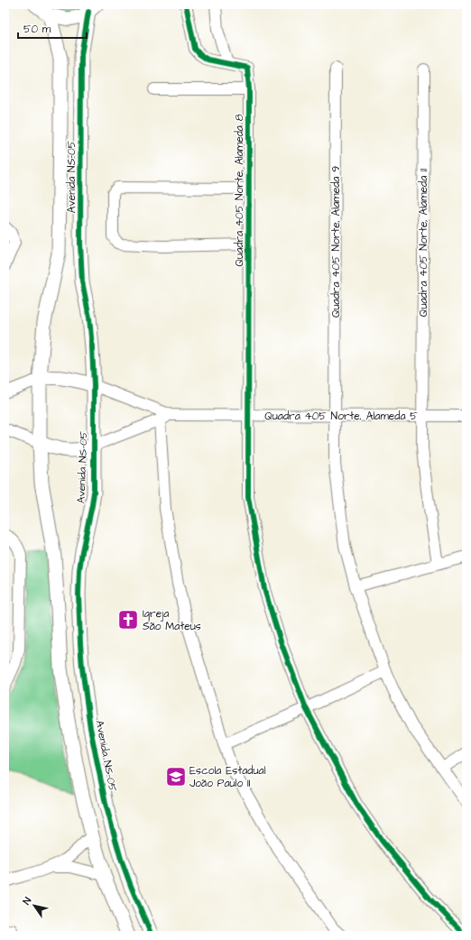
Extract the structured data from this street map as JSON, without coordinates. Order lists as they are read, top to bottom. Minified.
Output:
{"streets":{"street":["Avenida NS-05","Quadra 405 Norte, Alameda 8","Quadra 405 Norte, Alameda 9","Quadra 405 Norte, Alameda 11","Quadra 405 Norte, Alameda 5"]},"crossings":[["Quadra 405 Norte, Alameda 8","Quadra 405 Norte, Alameda 5"],["Quadra 405 Norte, Alameda 9","Quadra 405 Norte, Alameda 5"],["Quadra 405 Norte, Alameda 11","Quadra 405 Norte, Alameda 5"]],"places":{"church":["Igreja São Mateus"],"school or university":["Escola Estadual João Paulo II"]},"scale_bar":"50 m","north":"top left"}
